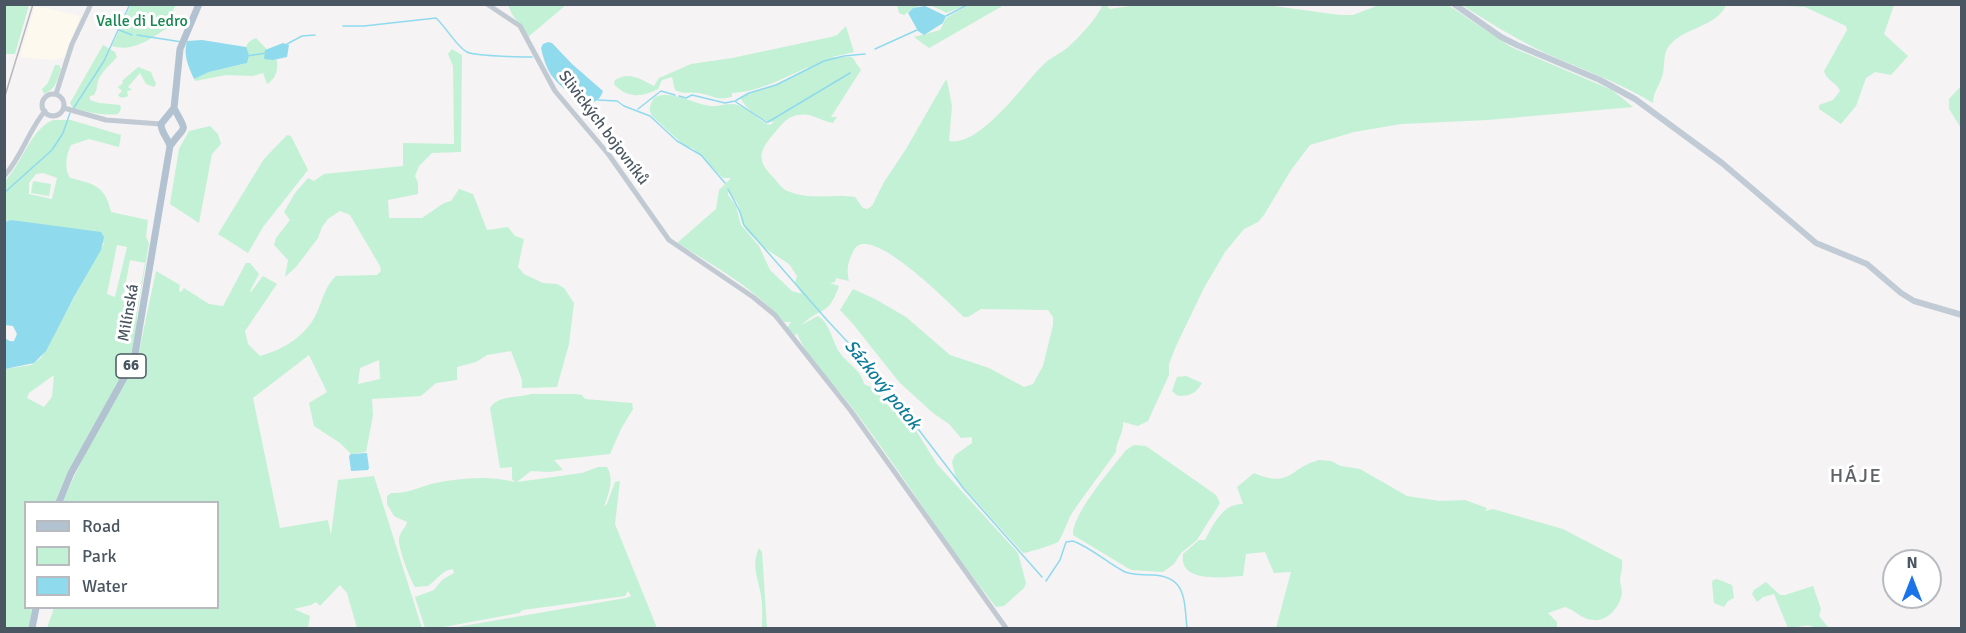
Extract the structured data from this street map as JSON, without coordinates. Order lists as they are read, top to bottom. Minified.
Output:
{"streets":{"main road":["Milínská","66"],"street":["Slivických bojovníků"]},"districts":["HÁJE"],"water":["Sázkový potok"],"parks":["Valle di Ledro"],"legend":["Road","Park","Water"],"north":"top"}
